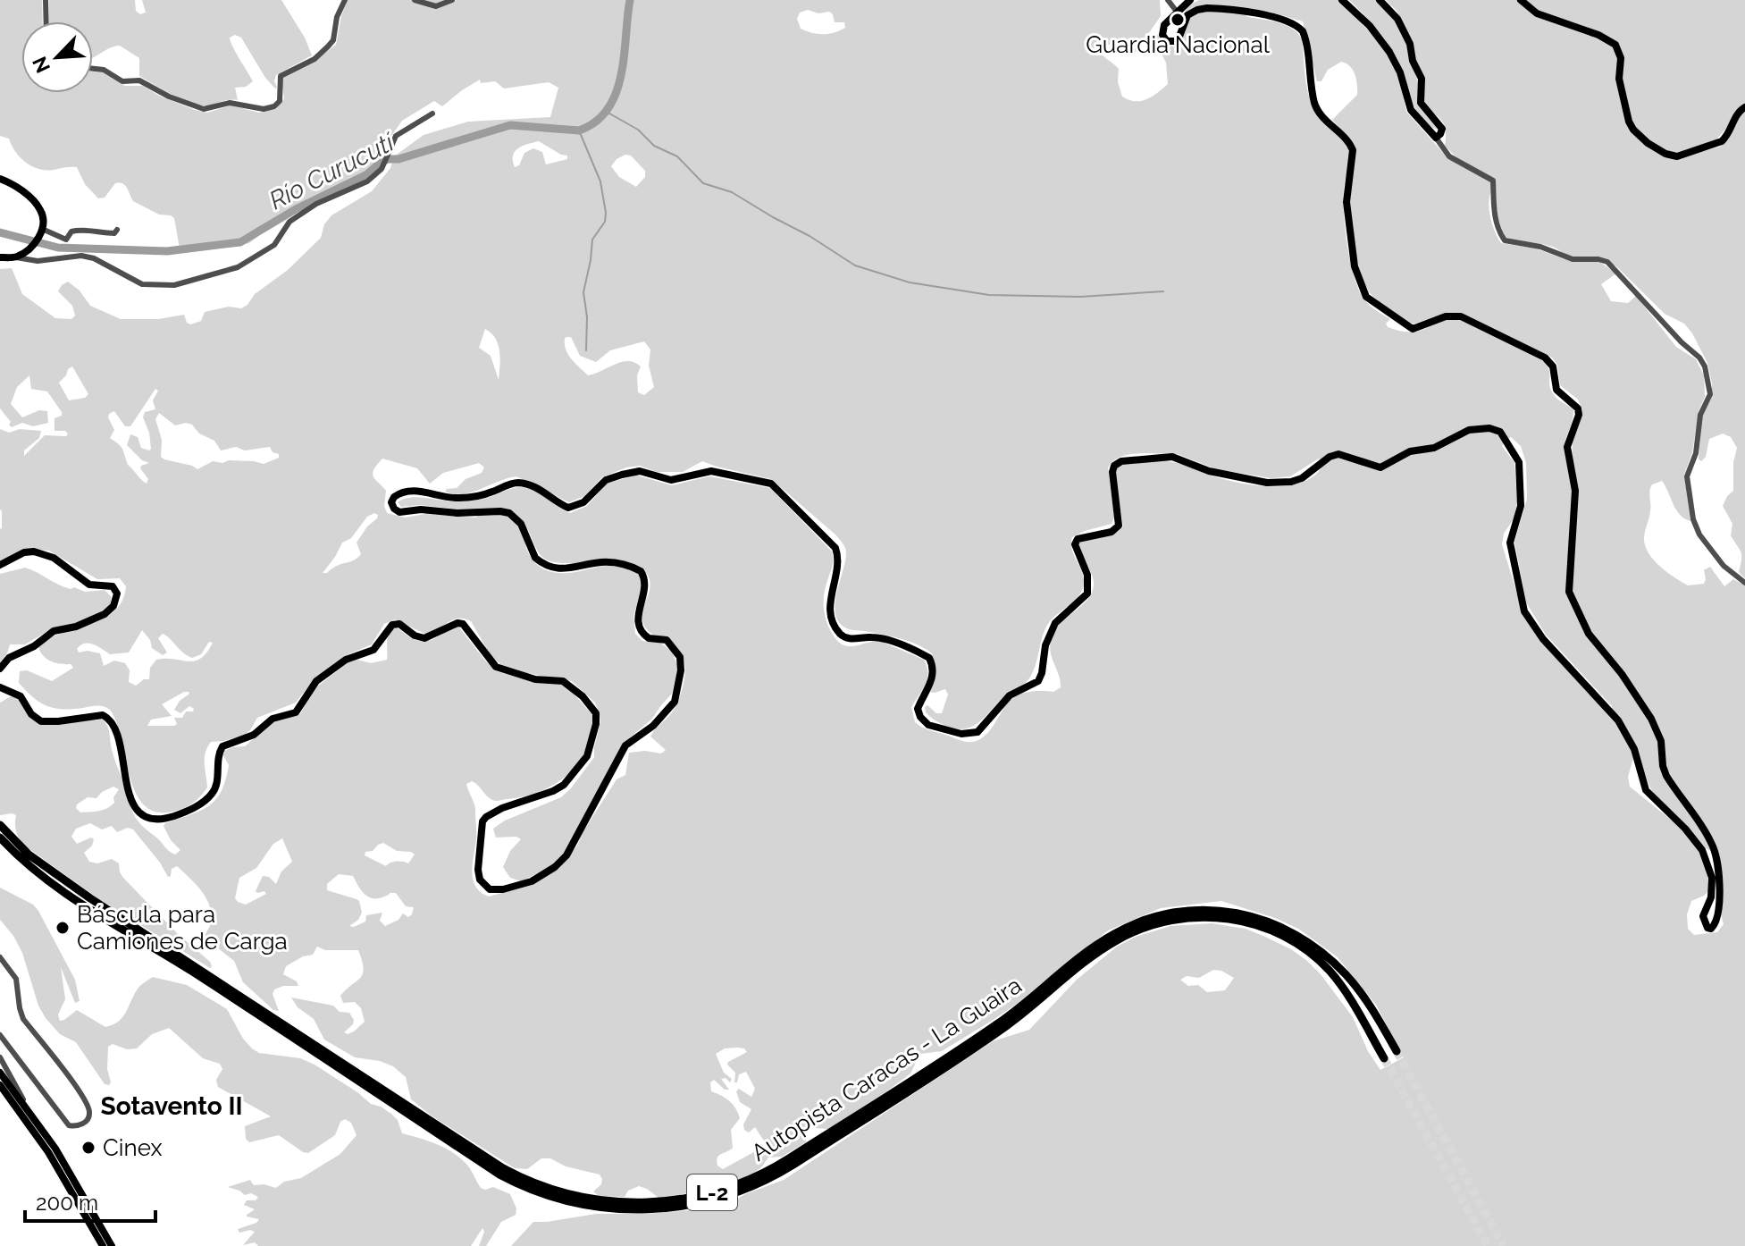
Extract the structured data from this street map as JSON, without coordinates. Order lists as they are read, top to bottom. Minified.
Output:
{"streets":{"highway":["Autopista Caracas - La Guaira","L-2"]},"districts":["Sotavento II"],"water":["Río Curucutí"],"places":["Guardia Nacional","Báscula para Camiones de Carga","Cinex"],"scale_bar":"200 m","north":"bottom left"}
